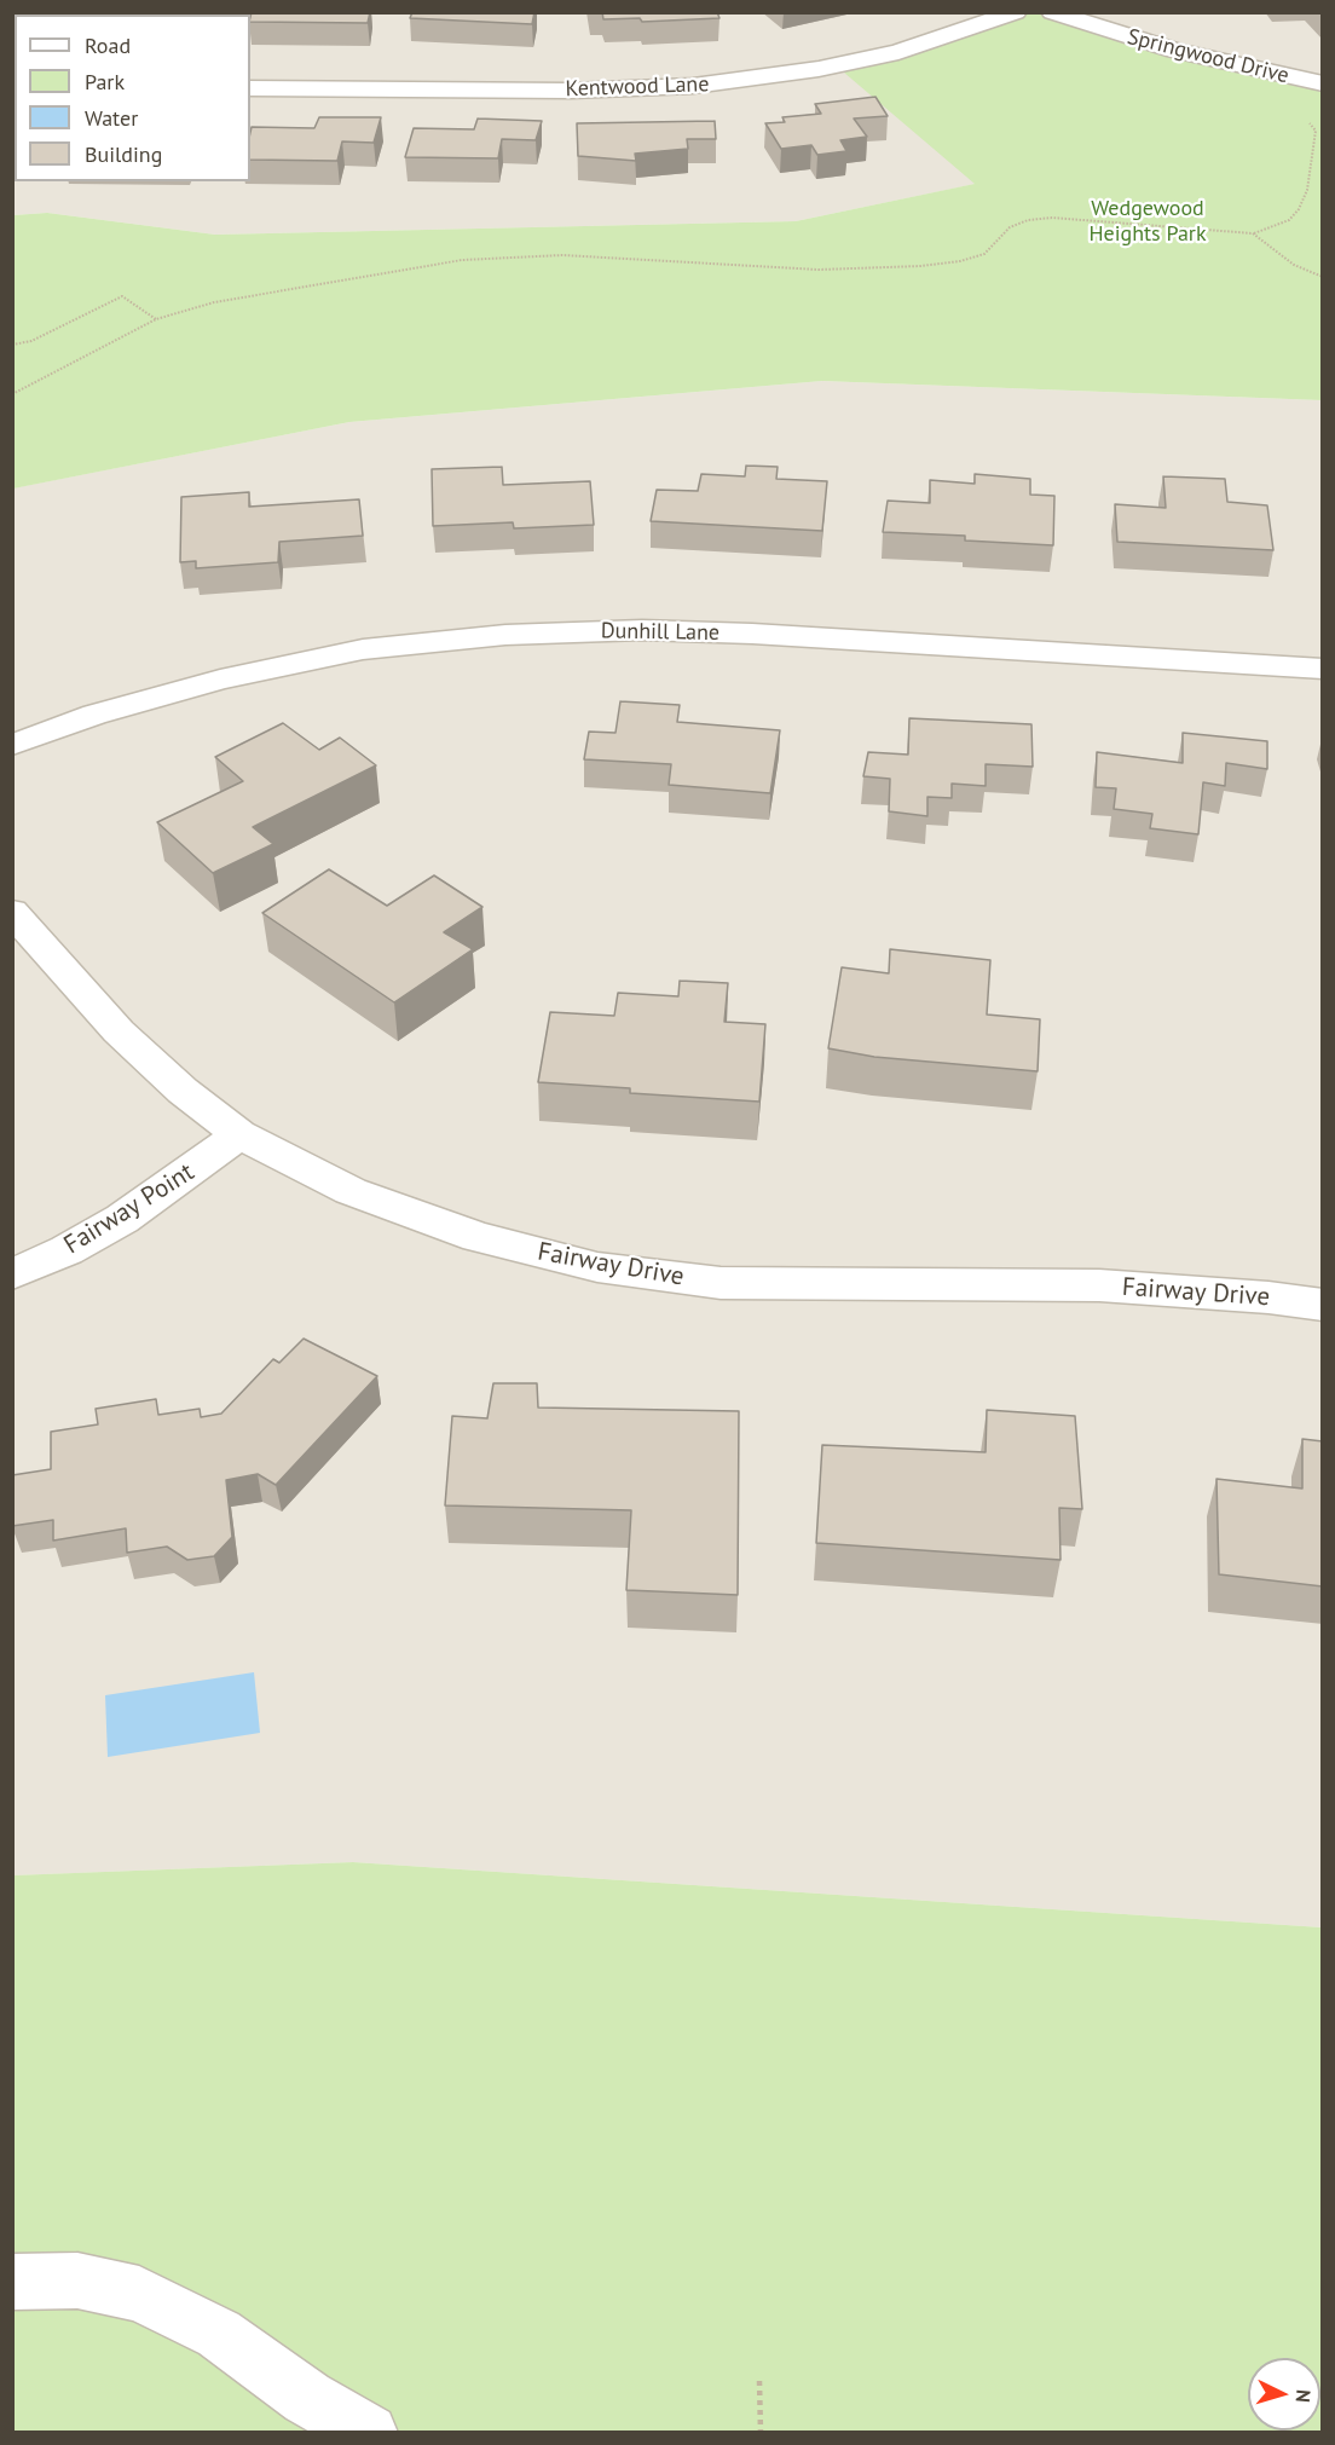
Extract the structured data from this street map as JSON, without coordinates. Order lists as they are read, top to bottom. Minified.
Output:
{"streets":{"street":["Springwood Drive","Kentwood Lane","Dunhill Lane","Fairway Point","Fairway Drive"]},"crossings":[["Fairway Point","Fairway Drive"]],"parks":["Wedgewood Heights Park"],"legend":["Road","Park","Water","Building"],"north":"right"}
